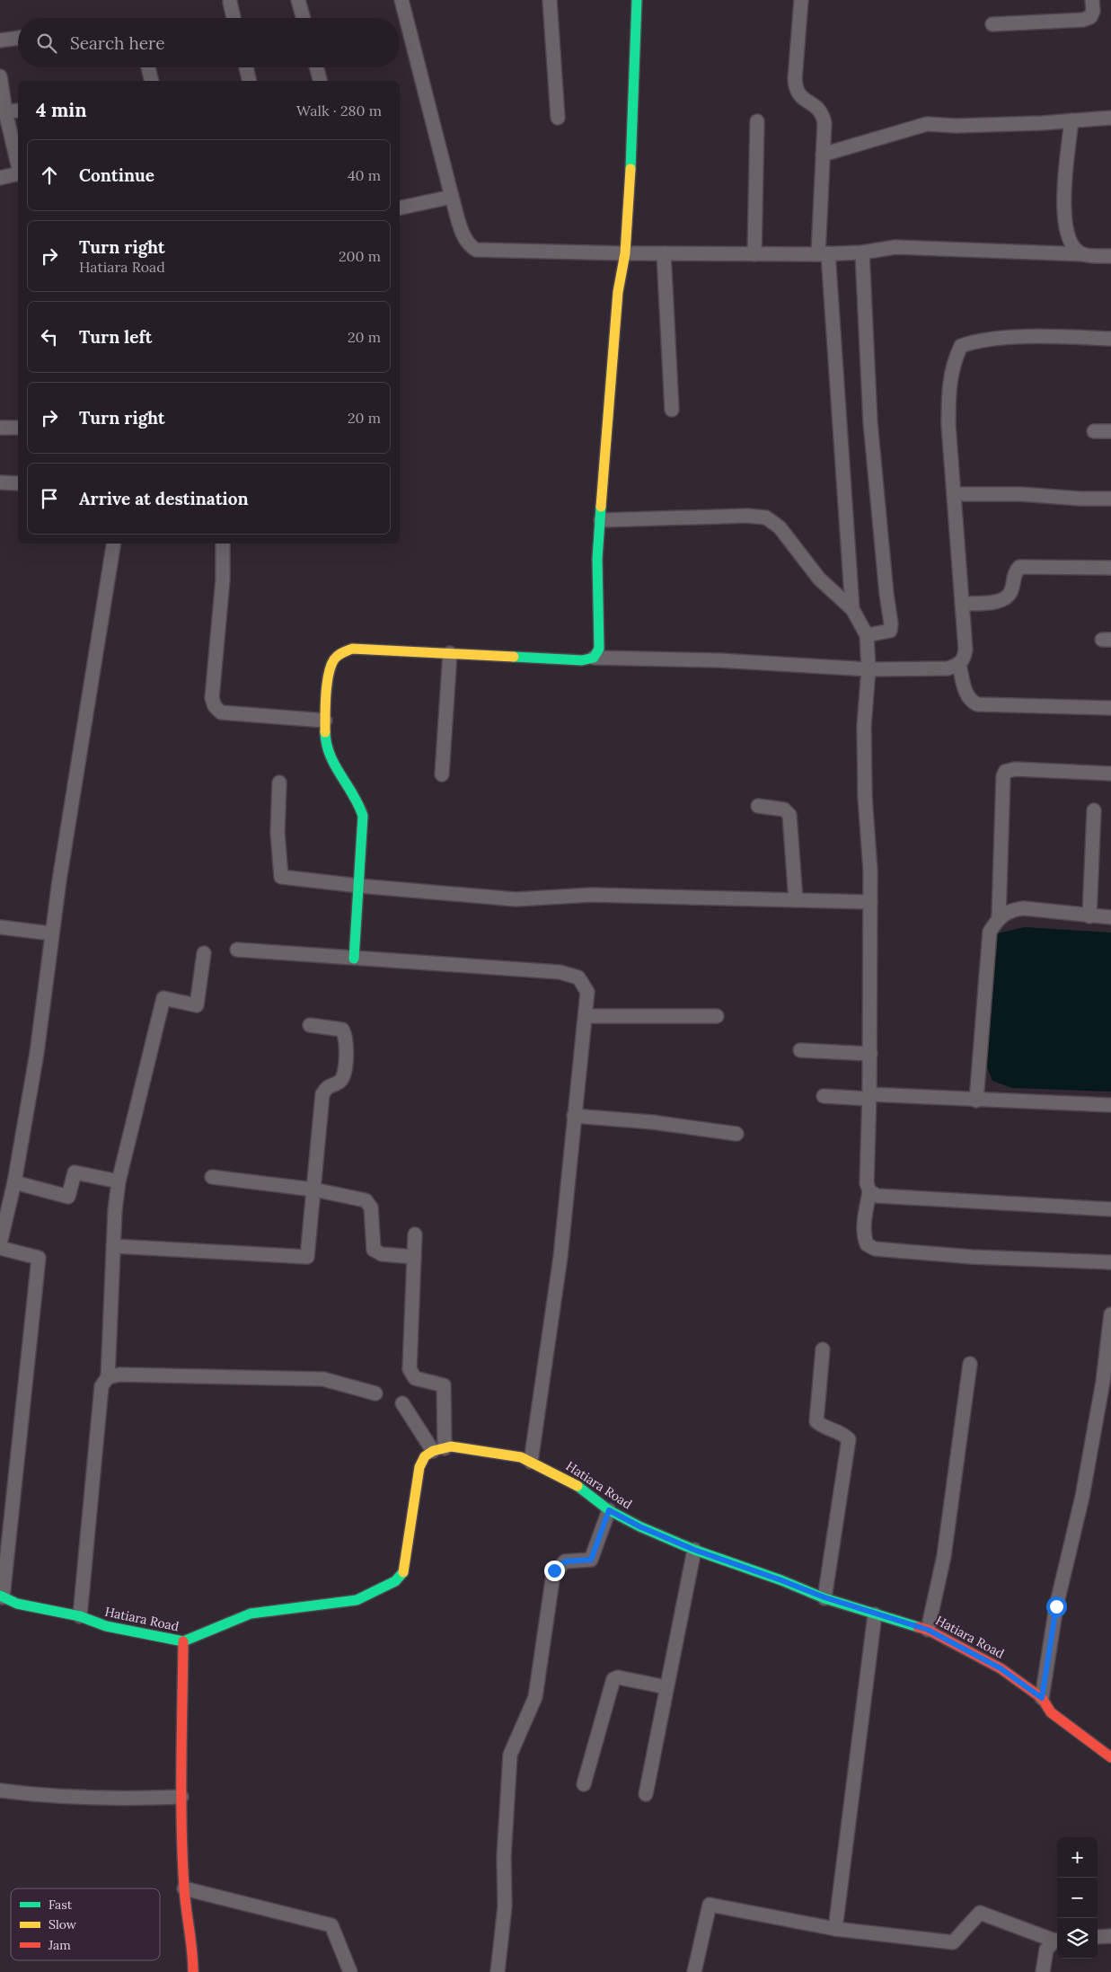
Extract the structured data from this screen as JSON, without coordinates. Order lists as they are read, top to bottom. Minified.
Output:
{"streets":{"street":["Hatiara Road"]},"legend":["Fast","Slow","Jam"],"page":{"search":"Search here","heading":["4 min","Walk · 280 m"],"list":[["Continue","40 m"],["Turn right","Hatiara Road","200 m"],["Turn left","20 m"],["Turn right","20 m"],"Arrive at destination"],"map_buttons":["+","−"]}}
